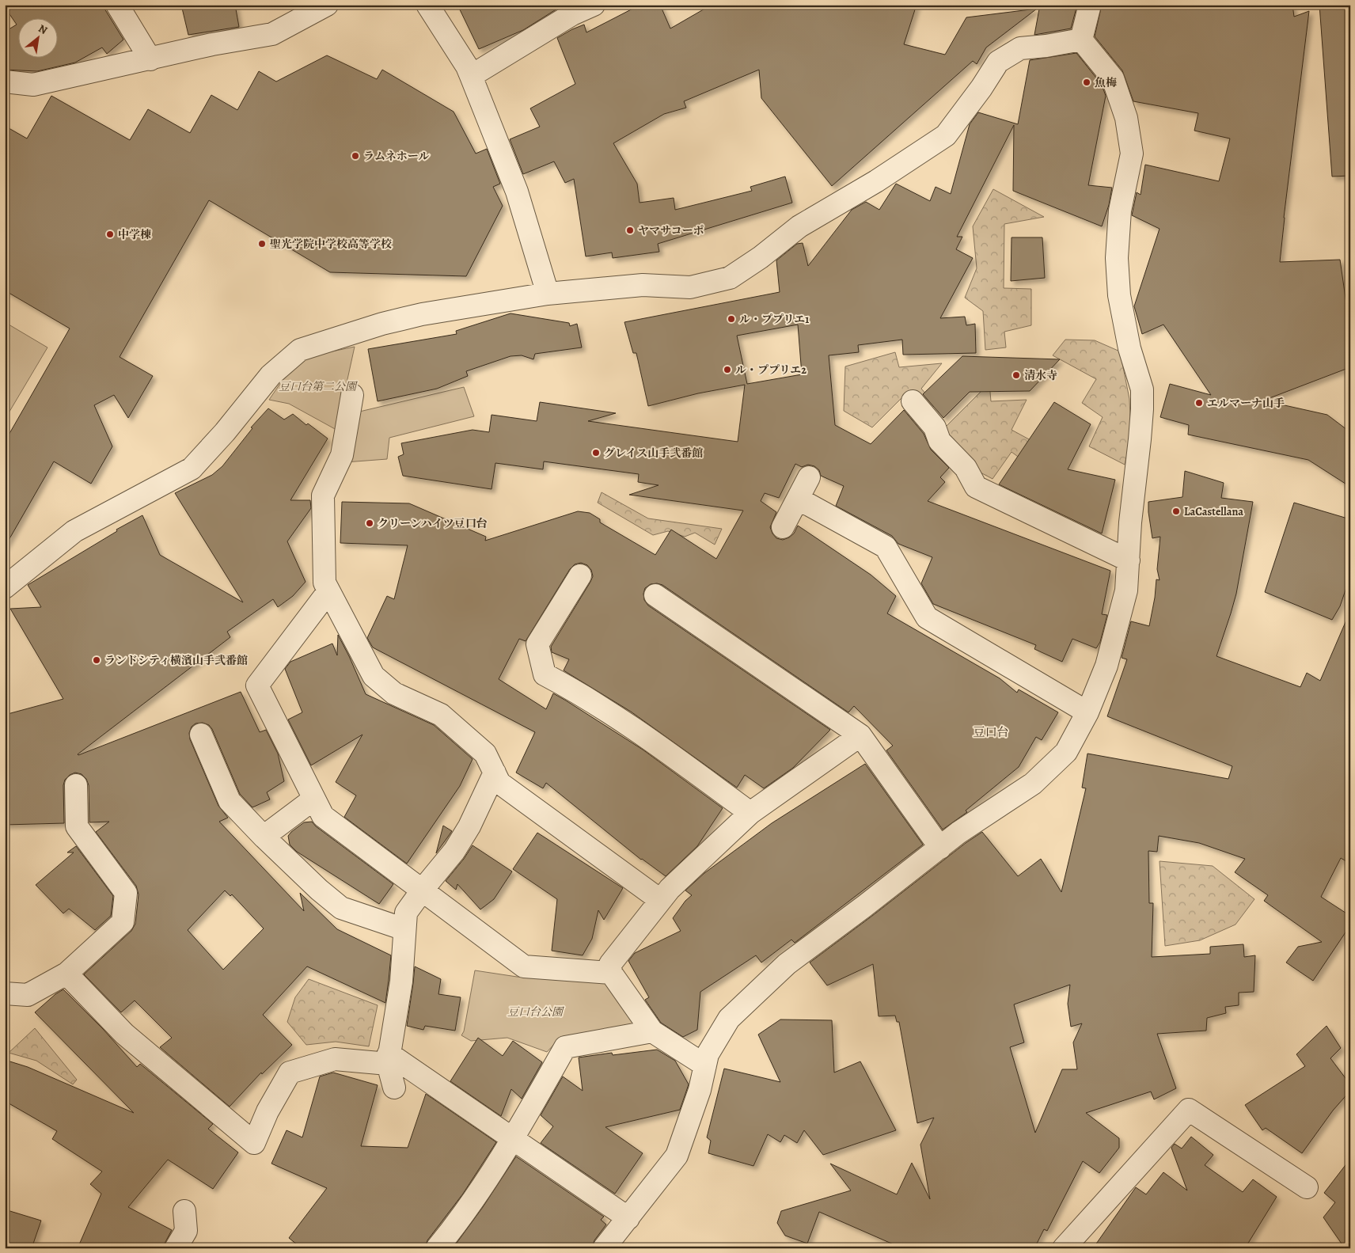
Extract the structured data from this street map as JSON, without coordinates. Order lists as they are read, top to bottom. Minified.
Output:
{"districts":["豆口台"],"parks":["豆口台第二公園","豆口台公園"],"places":["魚梅","ラムネホール","ヤマサコーポ","中学棟","聖光学院中学校高等学校","ル・ププリエ1","ル・ププリエ2","清水寺","エルマーナ山手","グレイス山手弐番館","LaCastellana","クリーンハイツ豆口台","ランドシティ横濱山手弐番館"],"north":"top right"}
